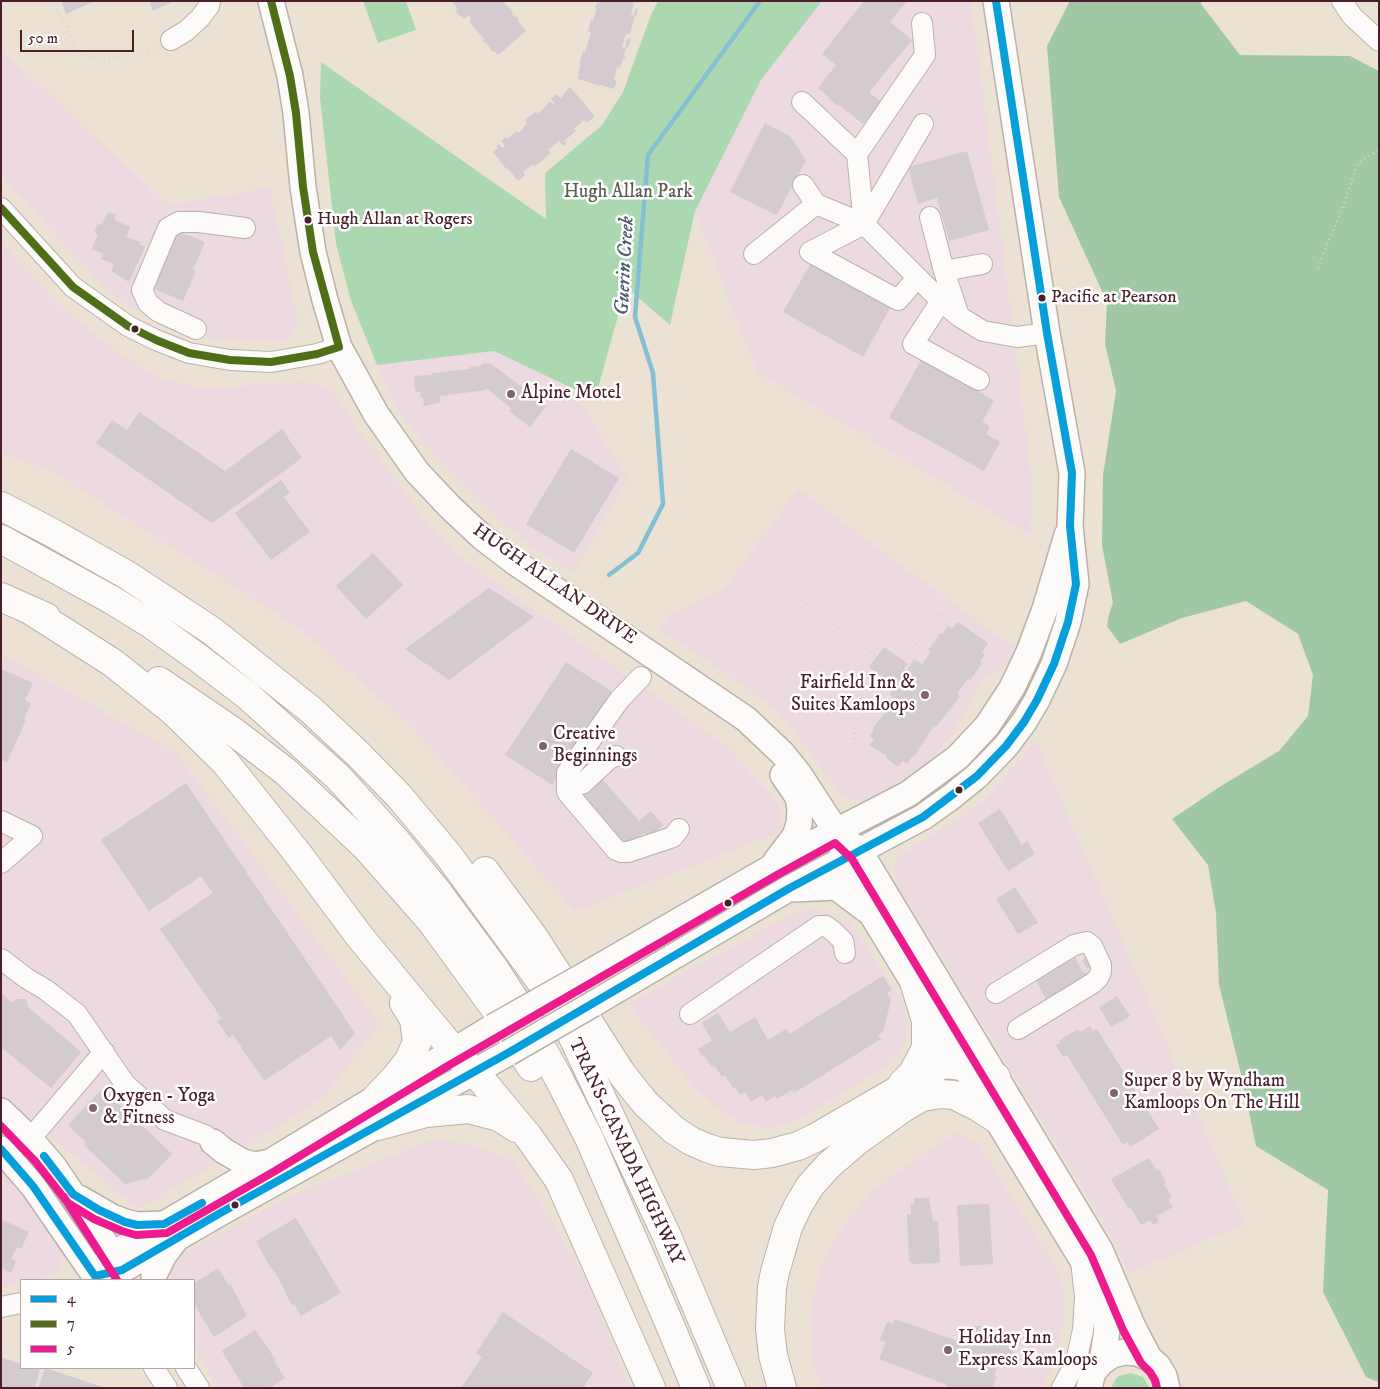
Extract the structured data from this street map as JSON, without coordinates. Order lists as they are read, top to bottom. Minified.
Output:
{"streets":{"highway":["TRANS-CANADA HIGHWAY"],"main road":["HUGH ALLAN DRIVE"]},"water":["Guerin Creek"],"parks":["Hugh Allan Park"],"places":["Hugh Allan at Rogers","Pacific at Pearson","Alpine Motel","Fairfield Inn & Suites Kamloops","Creative Beginnings","Super 8 by Wyndham Kamloops On The Hill","Oxygen - Yoga & Fitness","Holiday Inn Express Kamloops"],"lines":["transit line 4","transit line 7","transit line 5"],"legend":["4","7","5"],"scale_bar":"50 m"}
